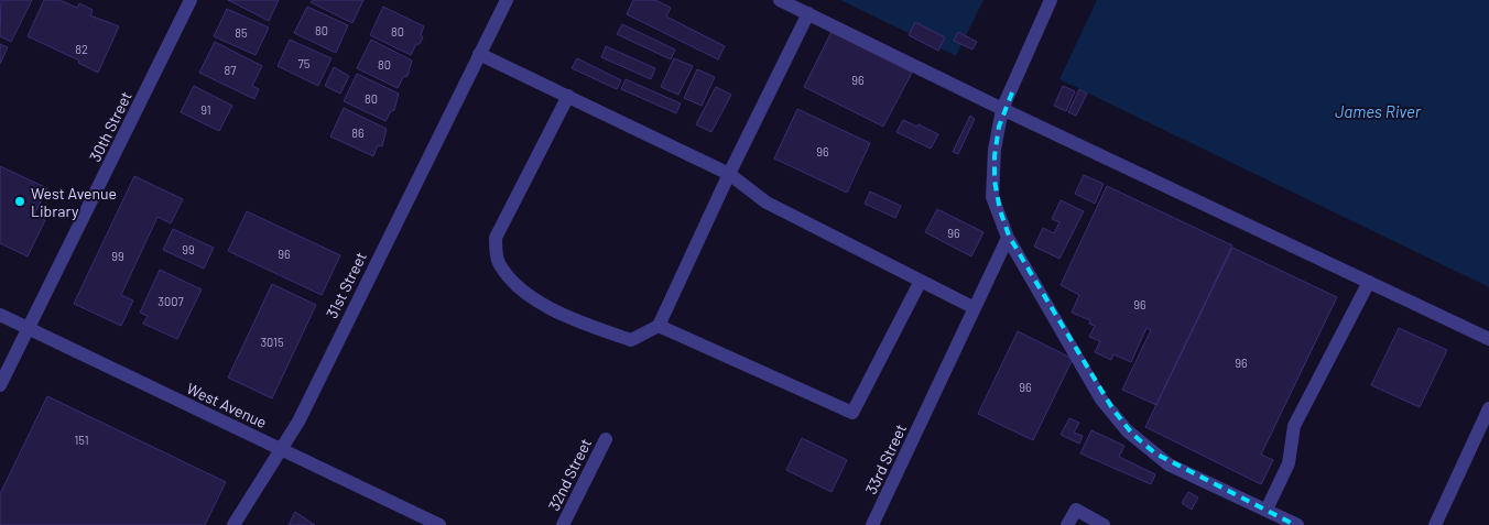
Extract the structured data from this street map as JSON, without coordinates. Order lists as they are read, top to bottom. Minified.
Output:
{"streets":{"street":["30th Street","31st Street","West Avenue","33rd Street","32nd Street"]},"crossings":[["30th Street","West Avenue"],["31st Street","West Avenue"]],"water":["James River"],"places":["West Avenue Library"],"house_numbers":["80","80","85","82","75","80","87","96","80","91","86","96","96","99","96","99","3007","96","3015","96","96","151"]}
